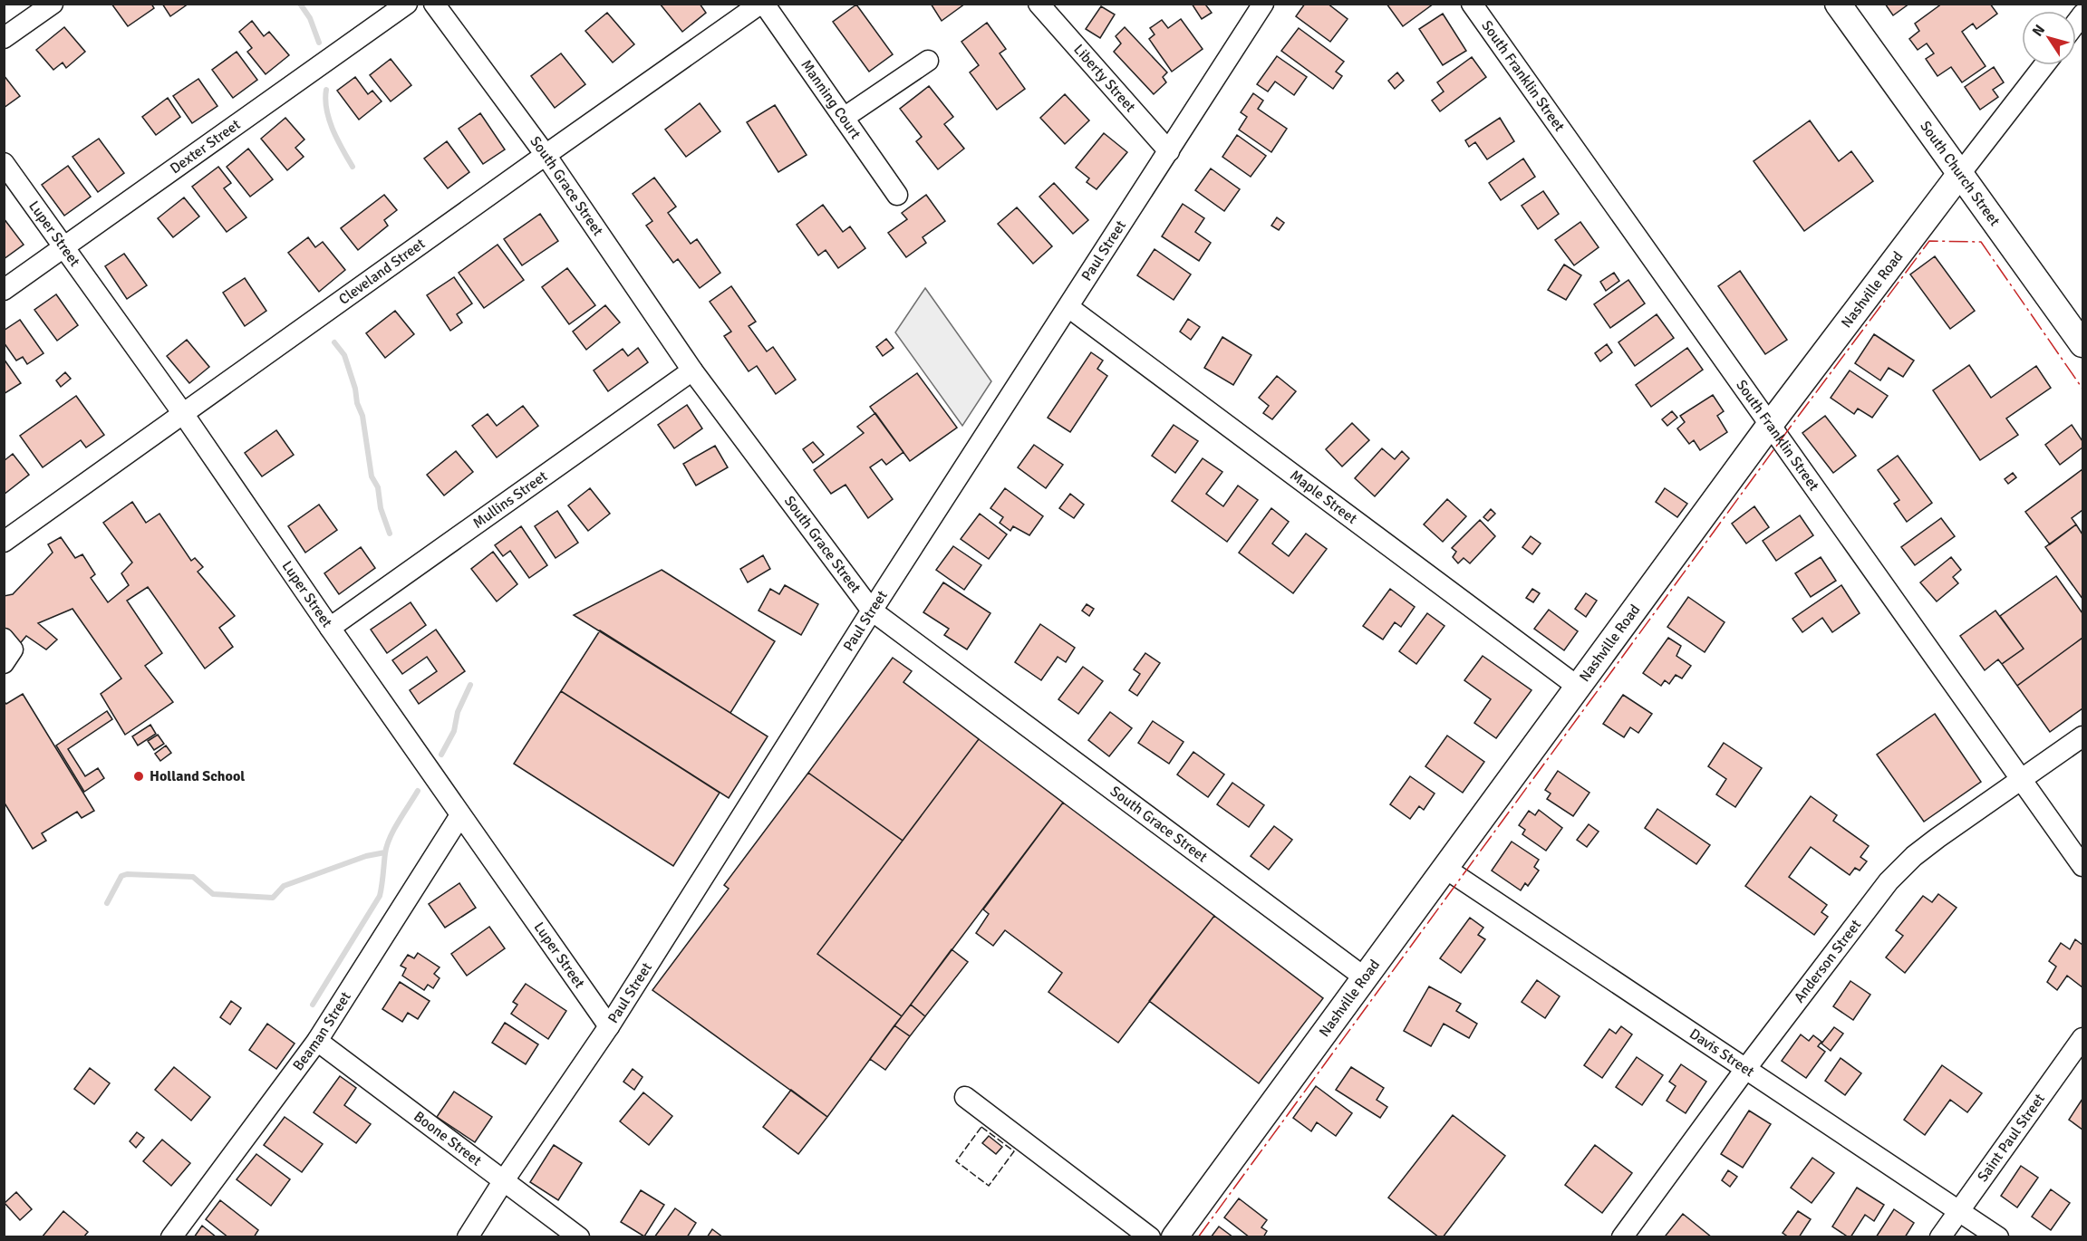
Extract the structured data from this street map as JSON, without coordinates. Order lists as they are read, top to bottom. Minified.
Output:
{"streets":{"main road":["South Church Street","Nashville Road"],"street":["South Franklin Street","Liberty Street","Manning Court","Dexter Street","South Grace Street","Luper Street","Paul Street","Cleveland Street","Maple Street","Mullins Street","Anderson Street","Beaman Street","Davis Street","Saint Paul Street","Boone Street"]},"crossings":[["South Franklin Street","Nashville Road"],["South Franklin Street","Anderson Street"],["Liberty Street","Paul Street"],["Manning Court","Cleveland Street"],["Dexter Street","Luper Street"],["South Church Street","Nashville Road"],["South Grace Street","Paul Street"],["South Grace Street","Cleveland Street"],["South Grace Street","Nashville Road"],["South Grace Street","Mullins Street"],["Luper Street","Paul Street"],["Luper Street","Cleveland Street"],["Luper Street","Mullins Street"],["Luper Street","Beaman Street"],["Paul Street","Maple Street"],["Paul Street","Boone Street"],["Nashville Road","Maple Street"],["Nashville Road","Davis Street"],["Anderson Street","Davis Street"],["Beaman Street","Boone Street"],["Davis Street","Saint Paul Street"]],"places":["Holland School"],"north":"top left"}
